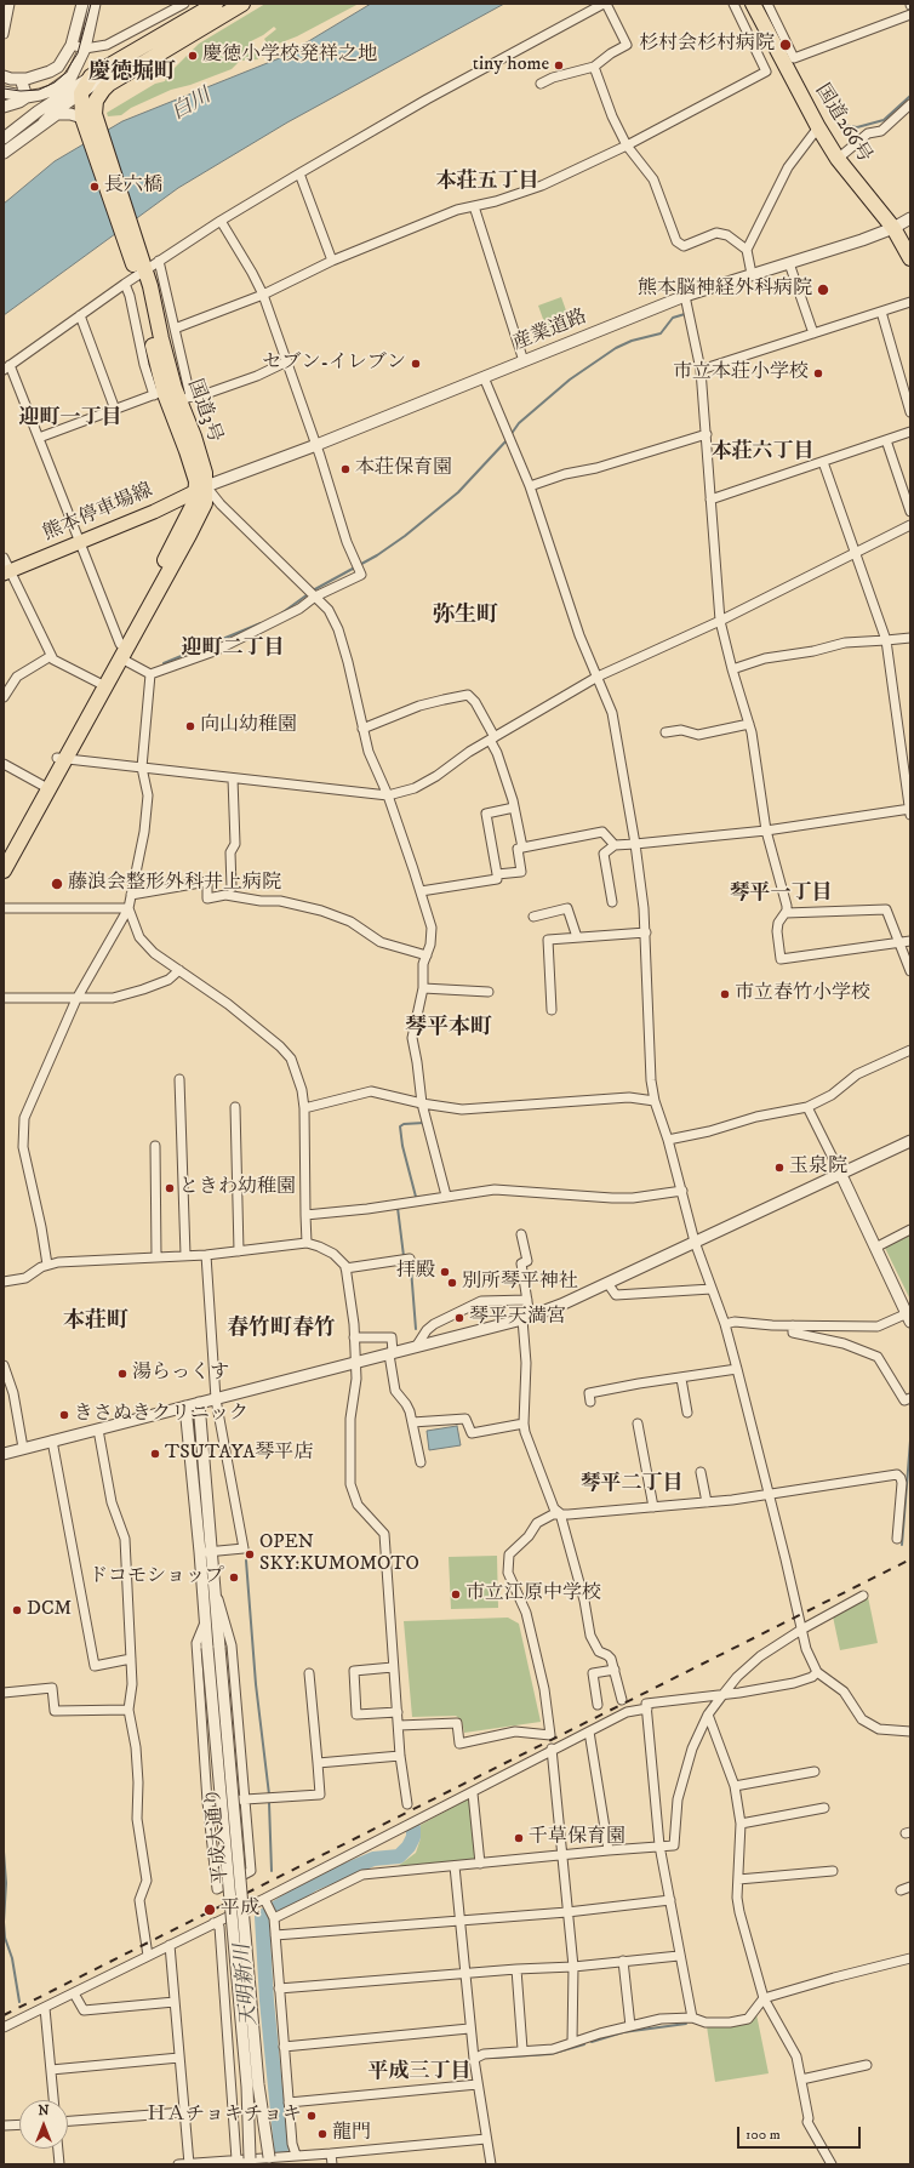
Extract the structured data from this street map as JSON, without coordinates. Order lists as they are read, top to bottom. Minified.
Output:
{"streets":{"highway":["国道266号","国道3号"],"main road":["熊本停車場線"],"street":["産業道路","平成大通り"]},"crossings":[["国道266号","産業道路"],["産業道路","国道3号"],["産業道路","熊本停車場線"],["国道3号","熊本停車場線"]],"districts":["慶徳堀町","本荘五丁目","迎町一丁目","本荘六丁目","弥生町","迎町二丁目","琴平一丁目","琴平本町","本荘町","春竹町春竹","琴平二丁目","平成三丁目"],"water":["白川","天明新川"],"places":["杉村会杉村病院","慶徳小学校発祥之地","tiny home","長六橋","熊本脳神経外科病院","セブン-イレブン","市立本荘小学校","本荘保育園","向山幼稚園","藤浪会整形外科井上病院","市立春竹小学校","玉泉院","ときわ幼稚園","拝殿","別所琴平神社","琴平天満宮","湯らっくす","きさぬきクリニック","TSUTAYA琴平店","OPEN SKY:KUMOMOTO","ドコモショップ","市立江原中学校","DCM","千草保育園","平成","ＨＡチョキチョキ","龍門"],"scale_bar":"100 m","north":"top"}
